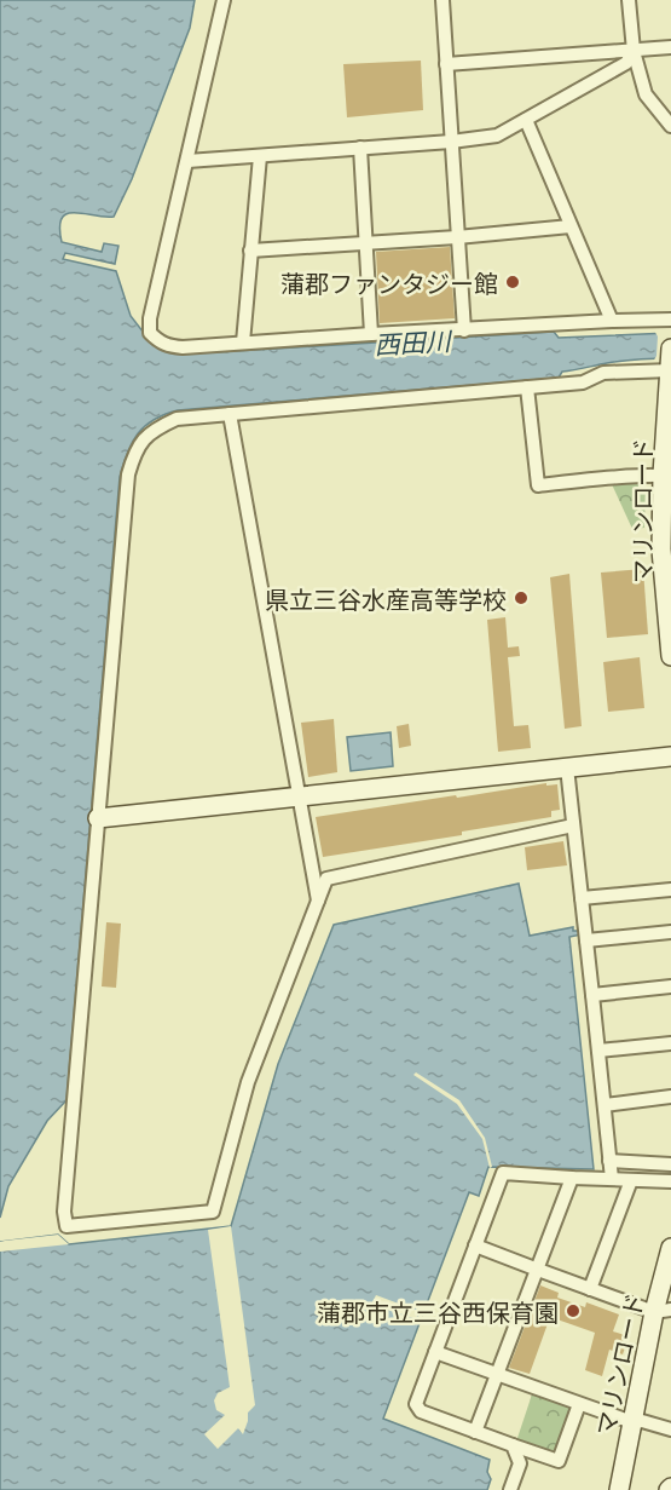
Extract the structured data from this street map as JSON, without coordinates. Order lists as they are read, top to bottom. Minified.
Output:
{"streets":{"street":["マリンロード"]},"water":["西田川"],"places":["蒲郡ファンタジー館","県立三谷水産高等学校","蒲郡市立三谷西保育園"]}
